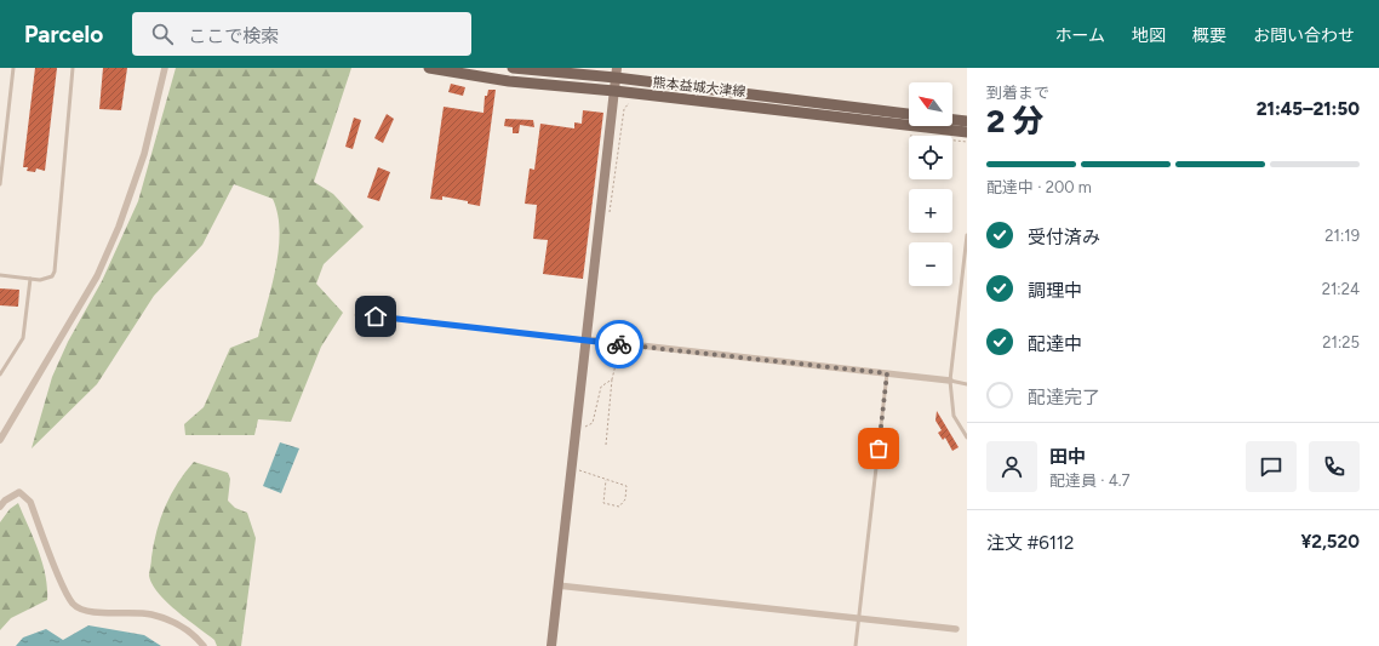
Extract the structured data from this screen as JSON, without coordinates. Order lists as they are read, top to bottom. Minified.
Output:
{"streets":{"main road":["熊本益城大津線"]},"north":"top left","page":{"header":"Parcelo","search":"ここで検索","nav":["ホーム","地図","概要","お問い合わせ"],"heading":["2 分","到着まで","21:45–21:50"],"panel":["田中","配達員 · 4.7","注文 #6112","¥2,520"],"map_buttons":["+","−"],"bar":"配達中 · 200 m","list":[["受付済み","21:19"],["調理中","21:24"],["配達中","21:25"],"配達完了"]}}
